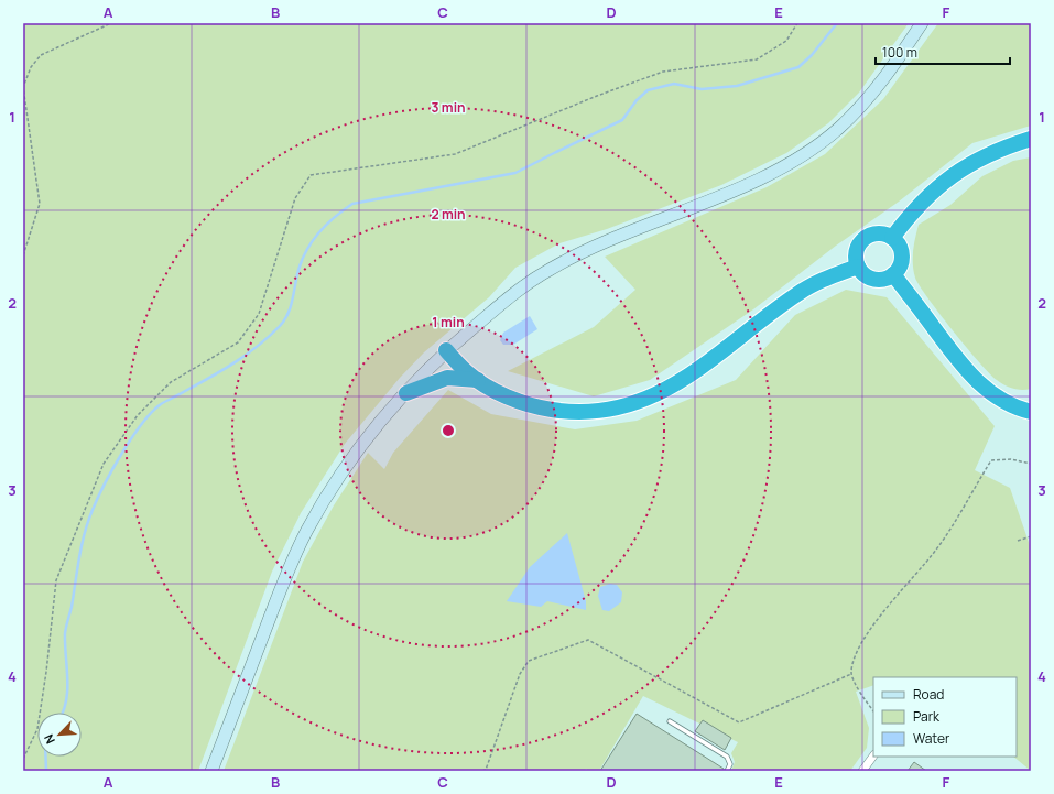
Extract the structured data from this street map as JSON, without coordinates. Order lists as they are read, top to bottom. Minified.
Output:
{"legend":["Road","Park","Water"],"scale_bar":"100 m","north":"bottom left","grid":{"columns":["A","B","C","D","E","F"],"rows":["1","2","3","4"]},"rings":["3 min","2 min","1 min"]}
